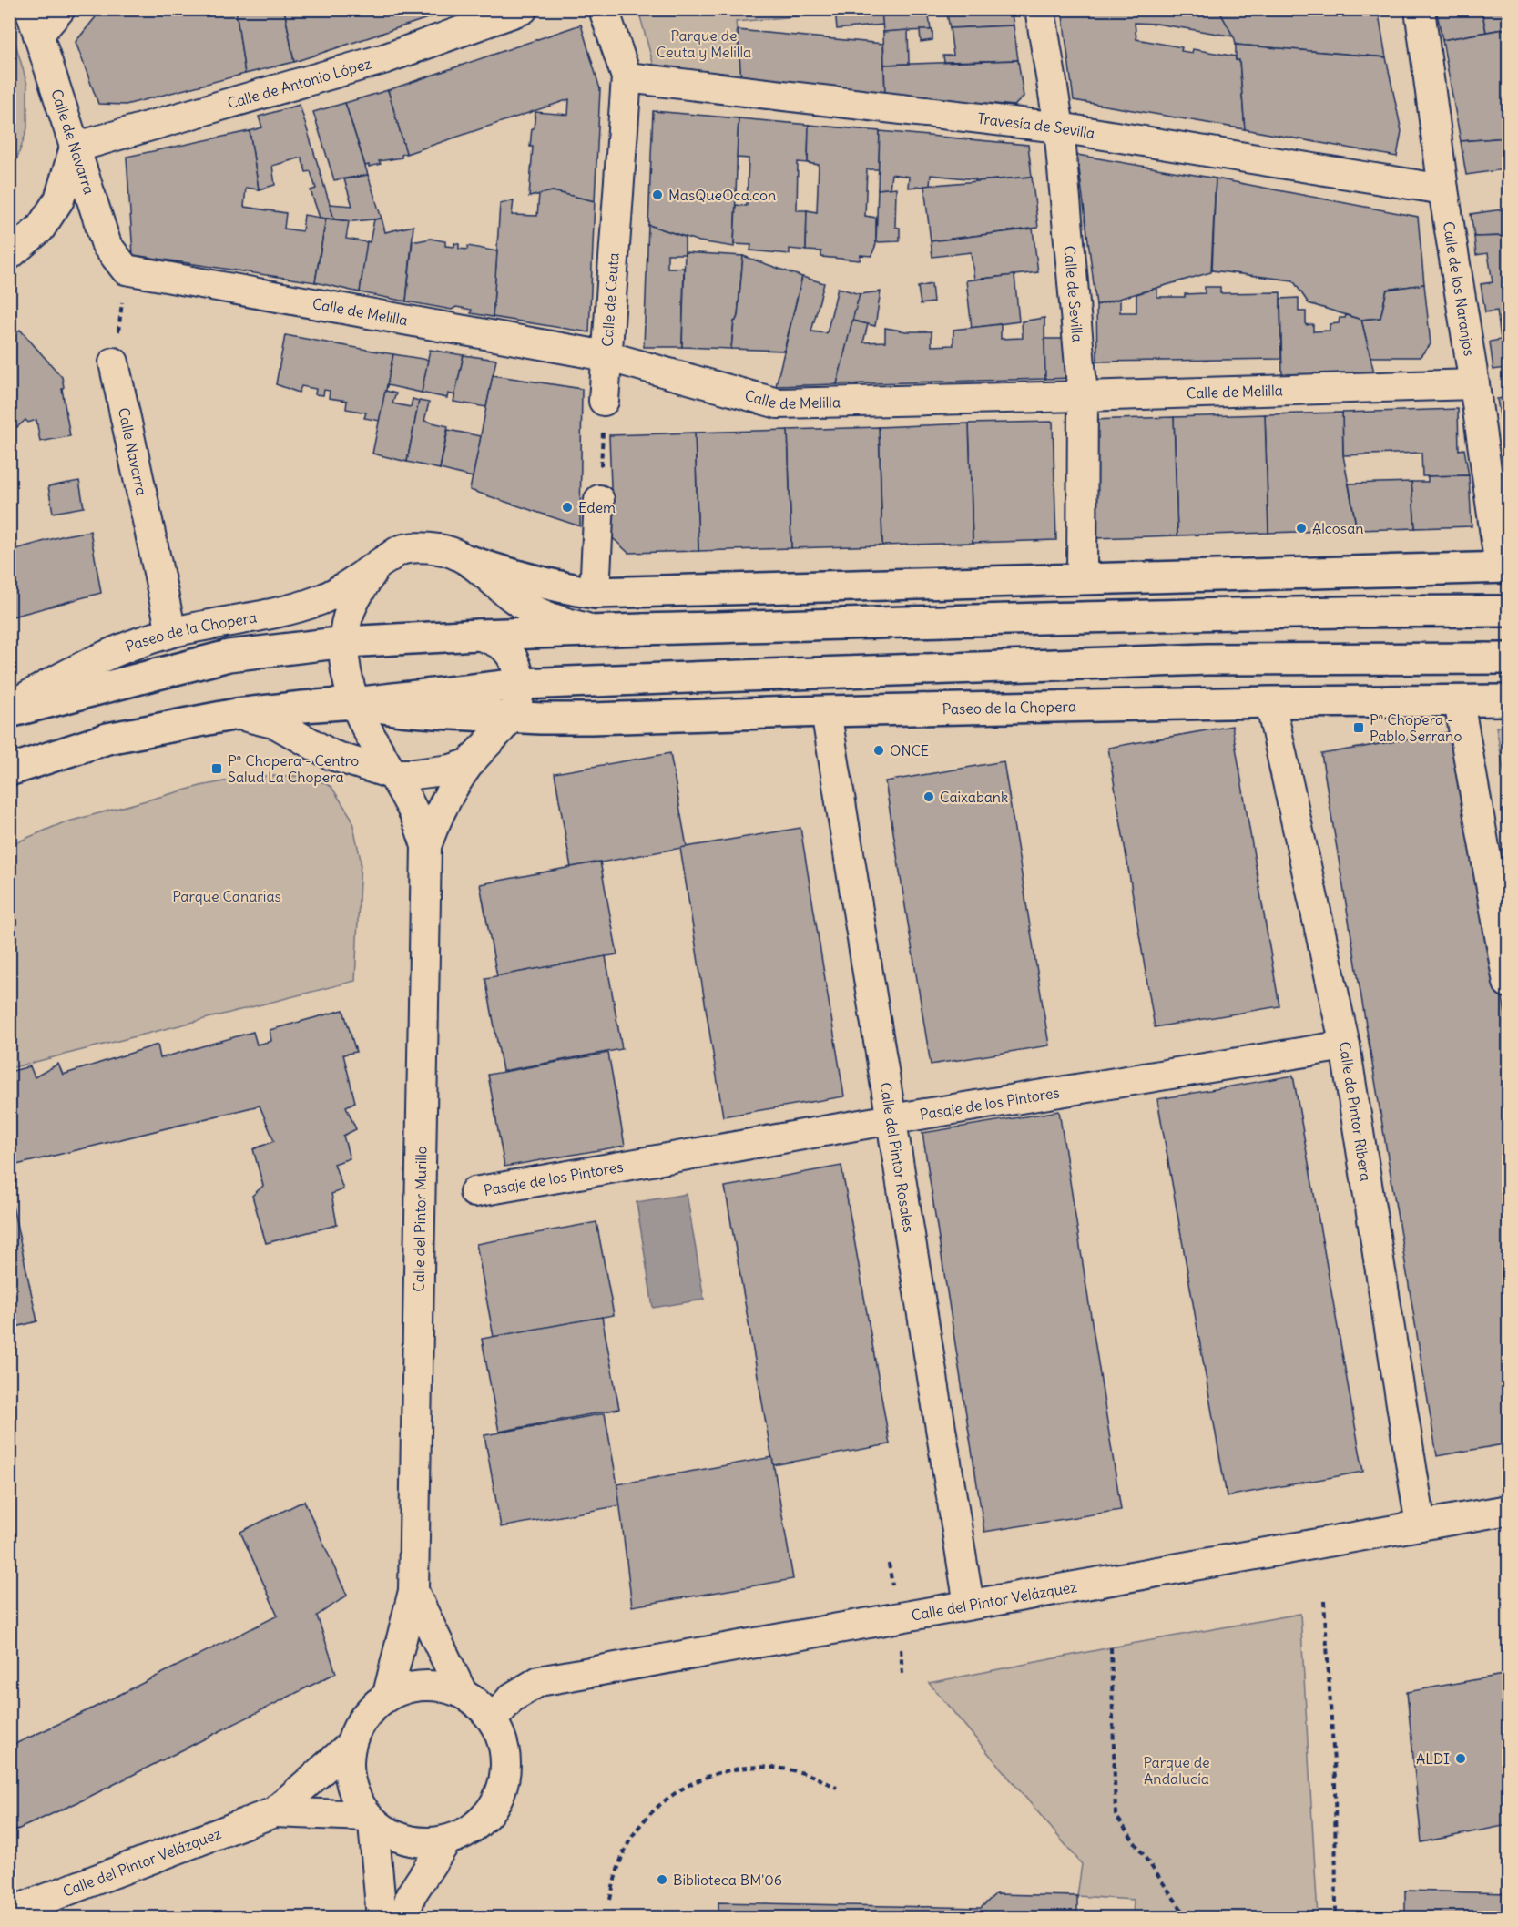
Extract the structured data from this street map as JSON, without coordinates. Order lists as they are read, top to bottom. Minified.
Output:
{"streets":{"main road":["Paseo de la Chopera"],"street":["Calle de Antonio López","Travesía de Sevilla","Calle de Navarra","Calle de los Naranjos","Calle de Sevilla","Calle de Ceuta","Calle de Melilla","Calle Navarra","Pasaje de los Pintores","Calle de Pintor Ribera","Calle del Pintor Rosales","Calle del Pintor Murillo","Calle del Pintor Velázquez"]},"crossings":[["Calle de Antonio López","Calle de Navarra"],["Travesía de Sevilla","Calle de los Naranjos"],["Travesía de Sevilla","Calle de Sevilla"],["Travesía de Sevilla","Calle de Ceuta"],["Calle de Navarra","Calle de Melilla"],["Calle de los Naranjos","Calle de Melilla"],["Calle de Sevilla","Calle de Melilla"],["Calle de Ceuta","Calle de Melilla"],["Calle Navarra","Paseo de la Chopera"],["Paseo de la Chopera","Calle de Pintor Ribera"],["Paseo de la Chopera","Calle del Pintor Rosales"],["Pasaje de los Pintores","Calle de Pintor Ribera"],["Pasaje de los Pintores","Calle del Pintor Rosales"],["Calle de Pintor Ribera","Calle del Pintor Velázquez"],["Calle del Pintor Rosales","Calle del Pintor Velázquez"],["Calle del Pintor Murillo","Calle del Pintor Velázquez"]],"parks":["Parque de Ceuta y Melilla","Parque Canarias","Parque de Andalucía"],"places":{"other":["MasQueOca.con","Edem","Alcosan","ONCE","Caixabank","ALDI","Biblioteca BM'06"],"transit":["Pº Chopera - Pablo Serrano","Pº Chopera - Centro Salud La Chopera"]}}
